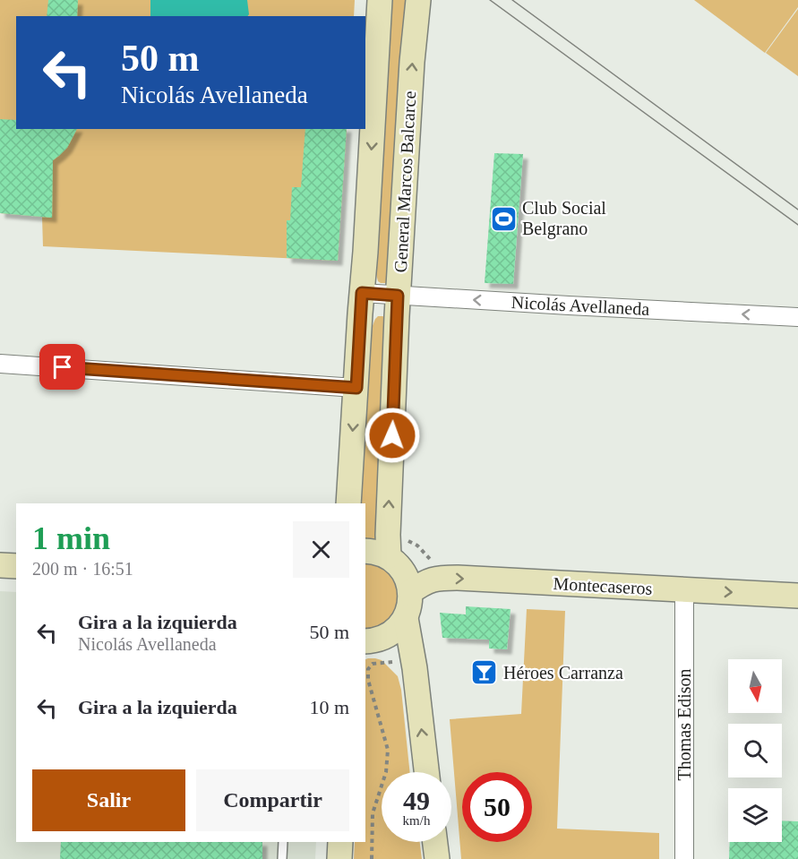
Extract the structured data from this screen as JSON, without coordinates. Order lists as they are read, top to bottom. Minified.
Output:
{"streets":{"main road":["General Marcos Balcarce","Montecaseros"],"street":["Nicolás Avellaneda","Thomas Edison"]},"crossings":[["General Marcos Balcarce","Nicolás Avellaneda"],["Montecaseros","Thomas Edison"]],"one_way":["Nicolás Avellaneda","Montecaseros"],"places":{"sports":["Club Social Belgrano"],"bar":["Héroes Carranza"]},"north":"bottom","page":{"turn":["50 m","Nicolás Avellaneda"],"heading":["1 min","200 m · 16:51"],"list":[{"name":"Gira a la izquierda","note":"Nicolás Avellaneda","value":"50 m"},{"name":"Gira a la izquierda","value":"10 m"}],"buttons":["Salir","Compartir"],"speed":"49 km/h","limit":"50"}}
